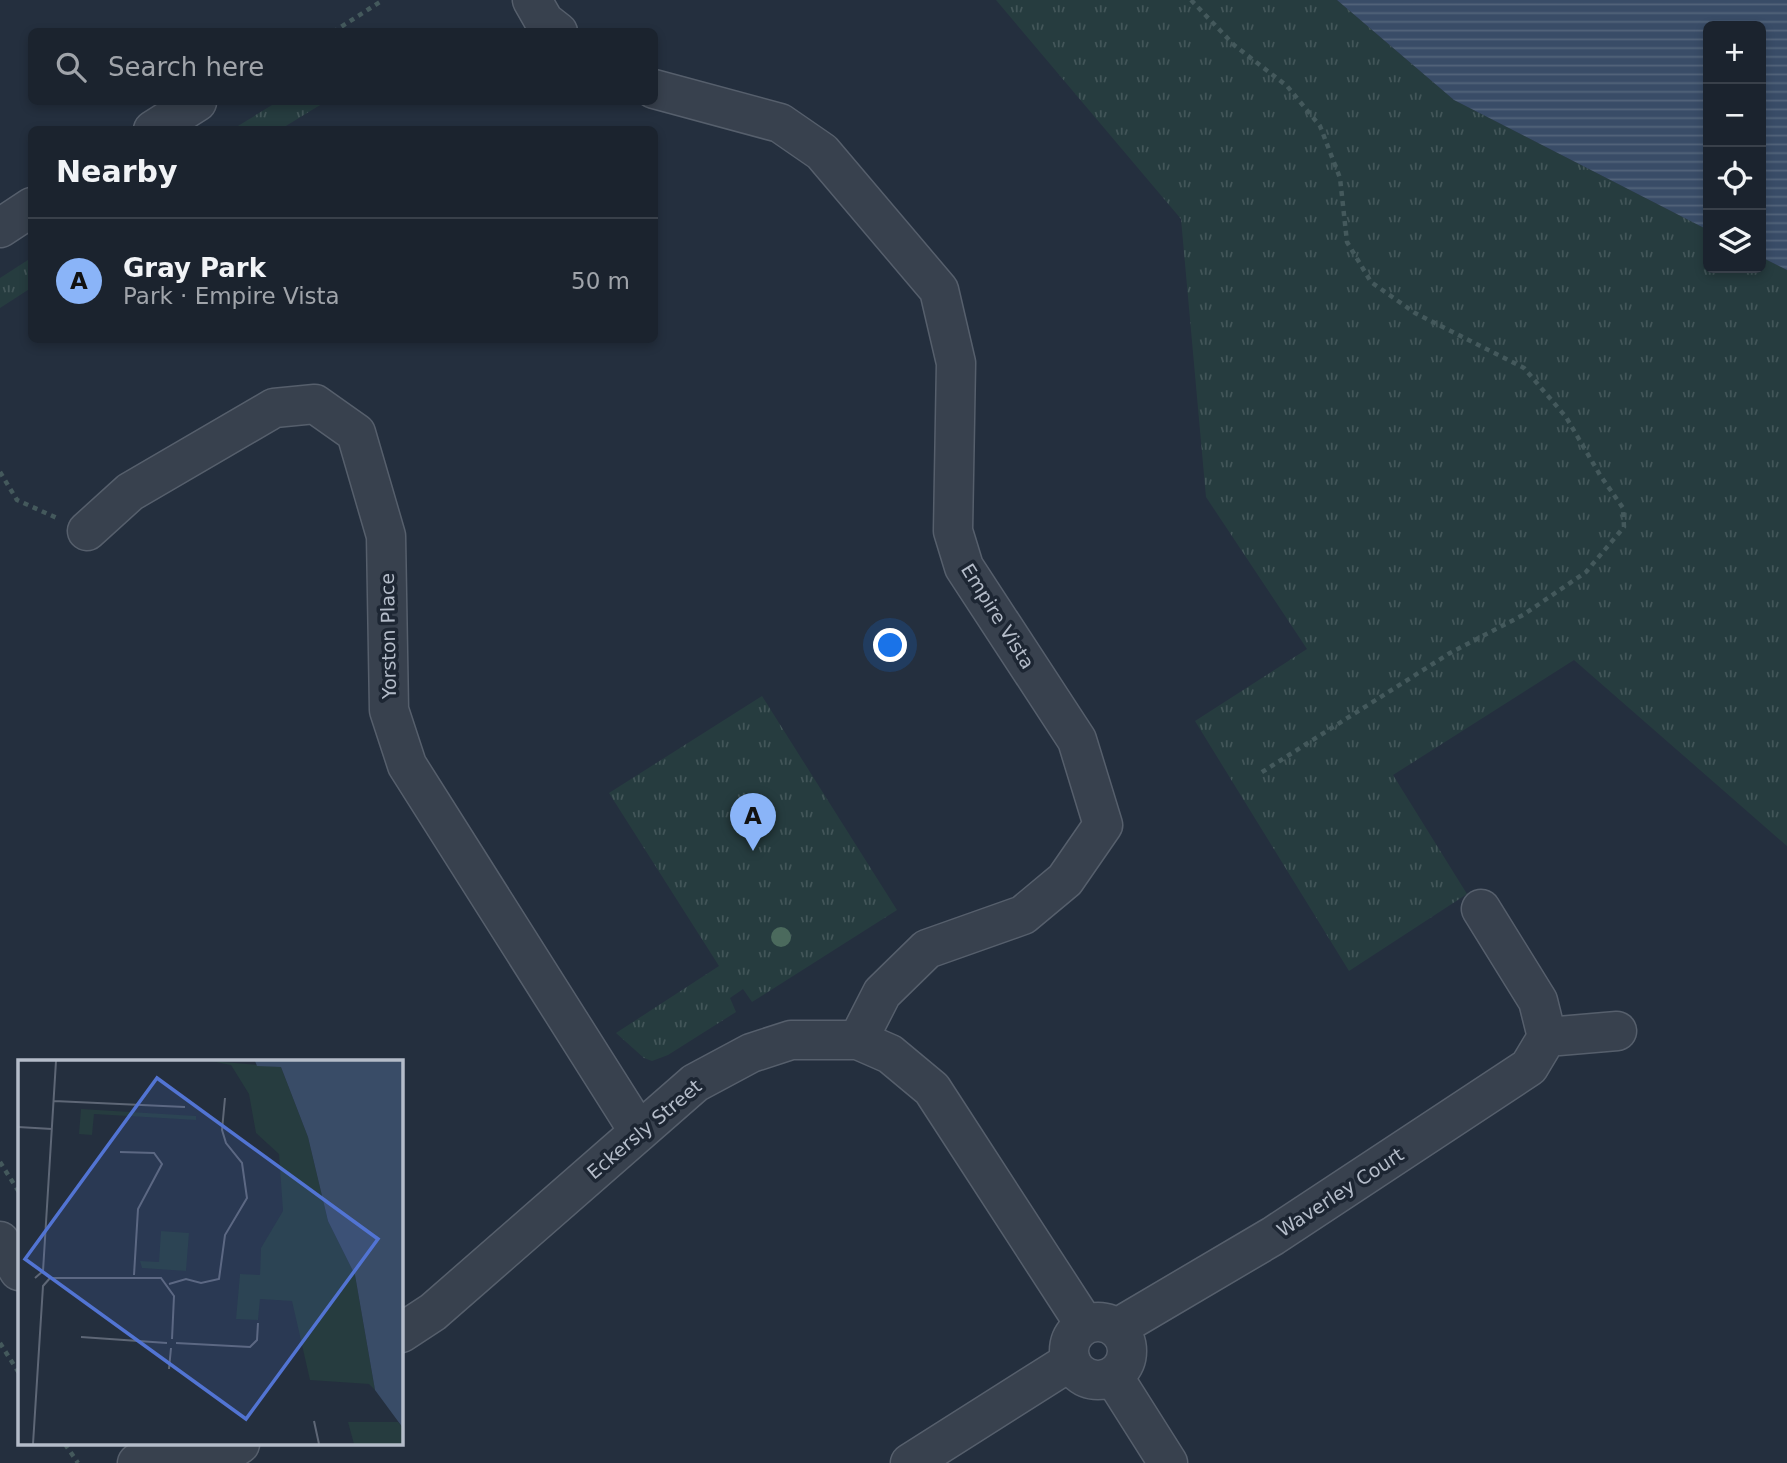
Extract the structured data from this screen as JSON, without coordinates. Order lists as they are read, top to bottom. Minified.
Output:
{"streets":{"street":["Empire Vista","Yorston Place","Eckersly Street","Waverley Court"]},"crossings":[["Empire Vista","Eckersly Street"],["Yorston Place","Eckersly Street"],["Eckersly Street","Waverley Court"]],"page":{"map_buttons":["+","−"],"search":"Search here","heading":"Nearby","list":[{"mark":"A","name":"Gray Park","note":"Park · Empire Vista","value":"50 m"}],"pins":"A"}}
